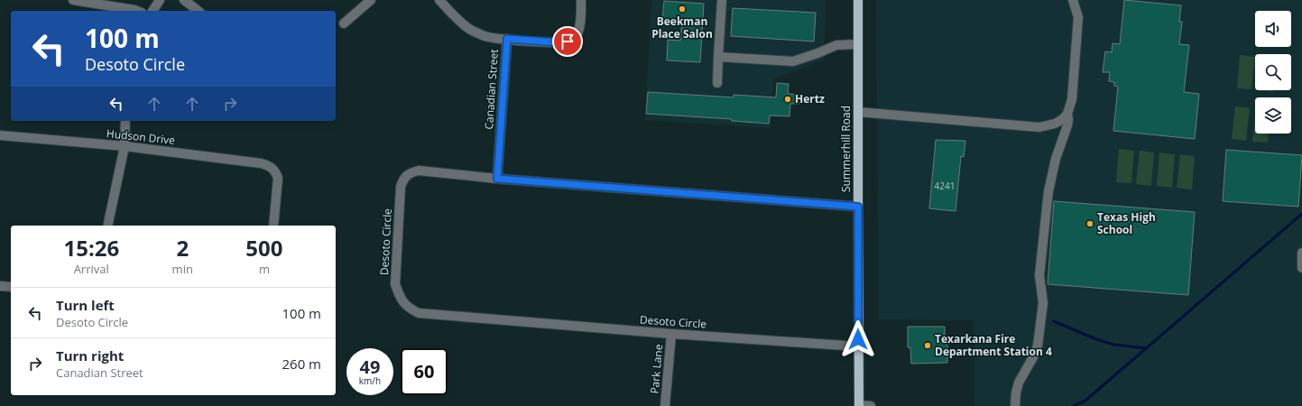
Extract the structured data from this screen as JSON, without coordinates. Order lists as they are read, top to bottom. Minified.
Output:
{"streets":{"main road":["Summerhill Road"],"street":["Canadian Street","Hudson Drive","Desoto Circle","Park Lane"]},"crossings":[["Canadian Street","Desoto Circle"],["Summerhill Road","Desoto Circle"],["Desoto Circle","Park Lane"]],"places":["Beekman Place Salon","Hertz","Texas High School","Texarkana Fire Department Station 4"],"house_numbers":["4241"],"page":{"turn":["100 m","Desoto Circle"],"eta":["15:26","Arrival","2","min","500","m"],"list":[{"name":"Turn left","note":"Desoto Circle","value":"100 m"},{"name":"Turn right","note":"Canadian Street","value":"260 m"}],"speed":"49 km/h","limit":"60"}}
